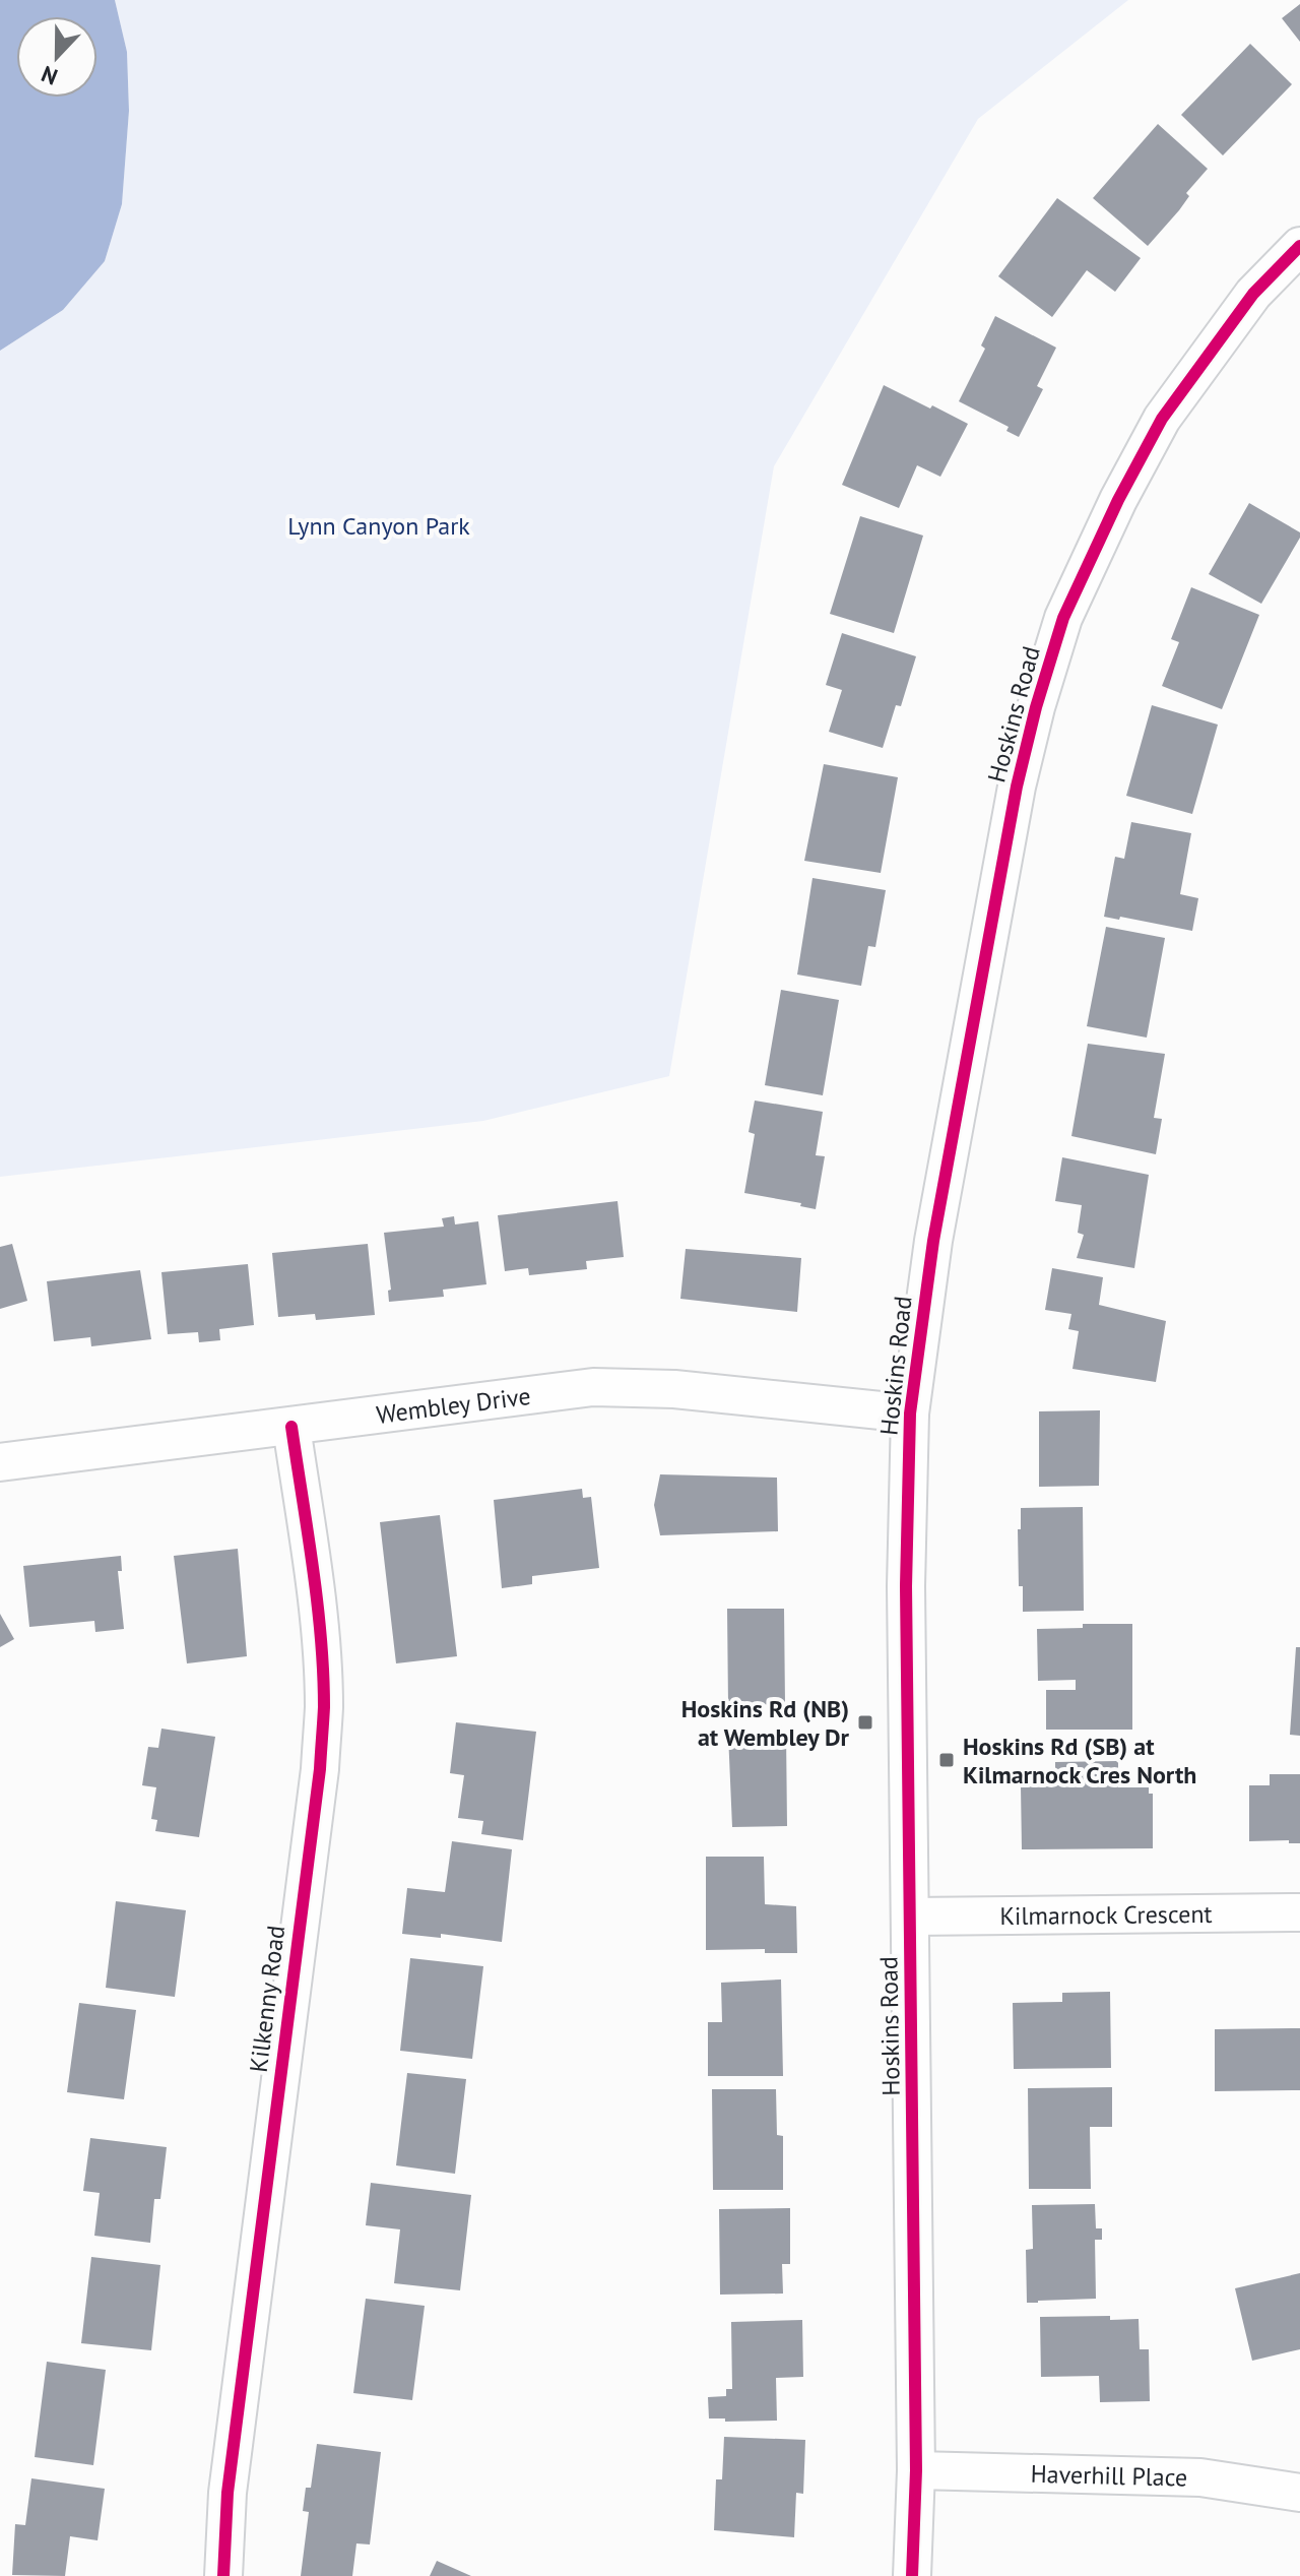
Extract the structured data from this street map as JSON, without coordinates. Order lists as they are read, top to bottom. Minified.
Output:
{"streets":{"street":["Hoskins Road","Wembley Drive","Kilmarnock Crescent","Kilkenny Road","Haverhill Place"]},"crossings":[["Hoskins Road","Wembley Drive"],["Hoskins Road","Kilmarnock Crescent"],["Hoskins Road","Haverhill Place"],["Wembley Drive","Kilkenny Road"]],"parks":["Lynn Canyon Park"],"places":{"transit":["Hoskins Rd (NB) at Wembley Dr","Hoskins Rd (SB) at Kilmarnock Cres North"]},"north":"bottom"}
